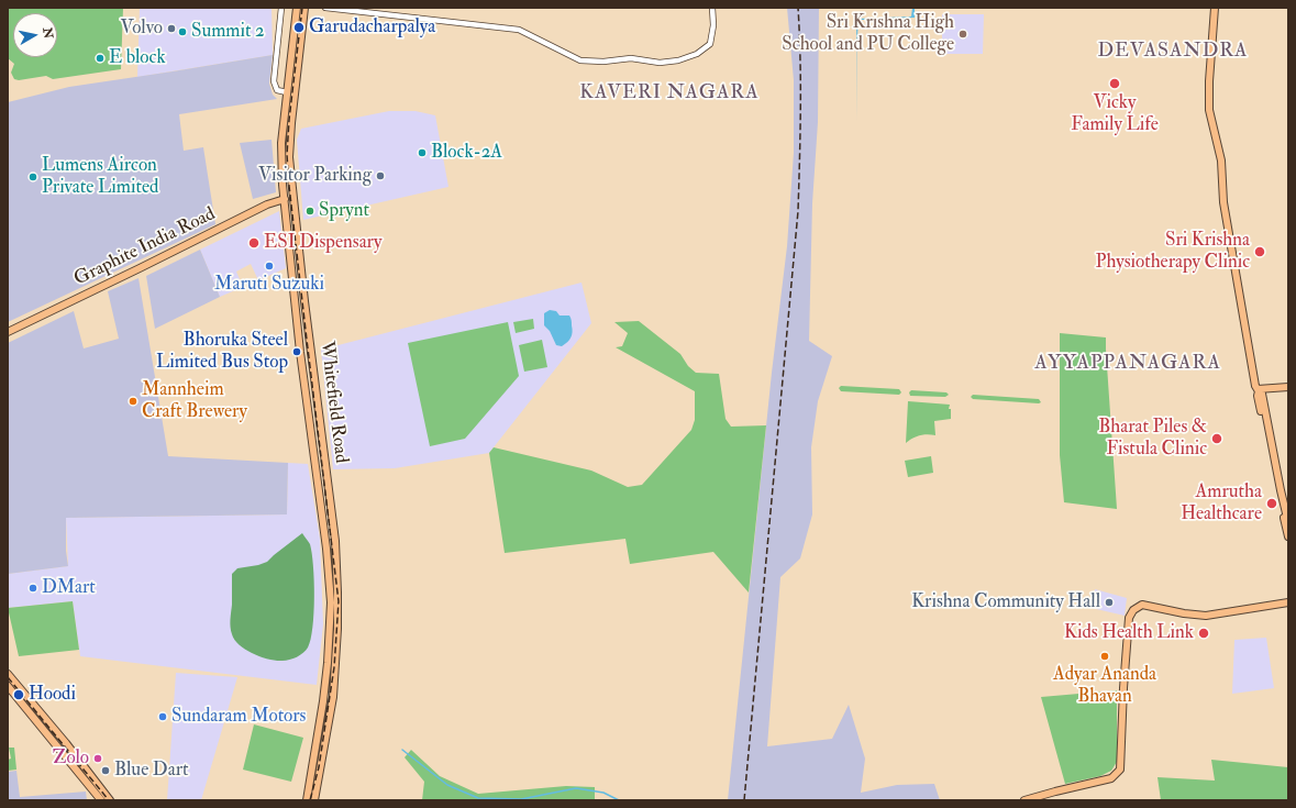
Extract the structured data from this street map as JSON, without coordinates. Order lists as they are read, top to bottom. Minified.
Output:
{"streets":{"main road":["Graphite India Road","Whitefield Road"]},"crossings":[["Graphite India Road","Whitefield Road"]],"districts":["DEVASANDRA","KAVERI NAGARA","AYYAPPANAGARA"],"places":["Garudacharpalya","Volvo","Summit 2","Sri Krishna High School and PU College","E block","Vicky Family Life","Block-2A","Visitor Parking","Lumens Aircon Private Limited","Sprynt","ESI Dispensary","Sri Krishna Physiotherapy Clinic","Maruti Suzuki","Bhoruka Steel Limited Bus Stop","Mannheim Craft Brewery","Bharat Piles & Fistula Clinic","Amrutha Healthcare","DMart","Krishna Community Hall","Kids Health Link","Adyar Ananda Bhavan","Hoodi","Sundaram Motors","Zolo","Blue Dart"],"north":"right"}
